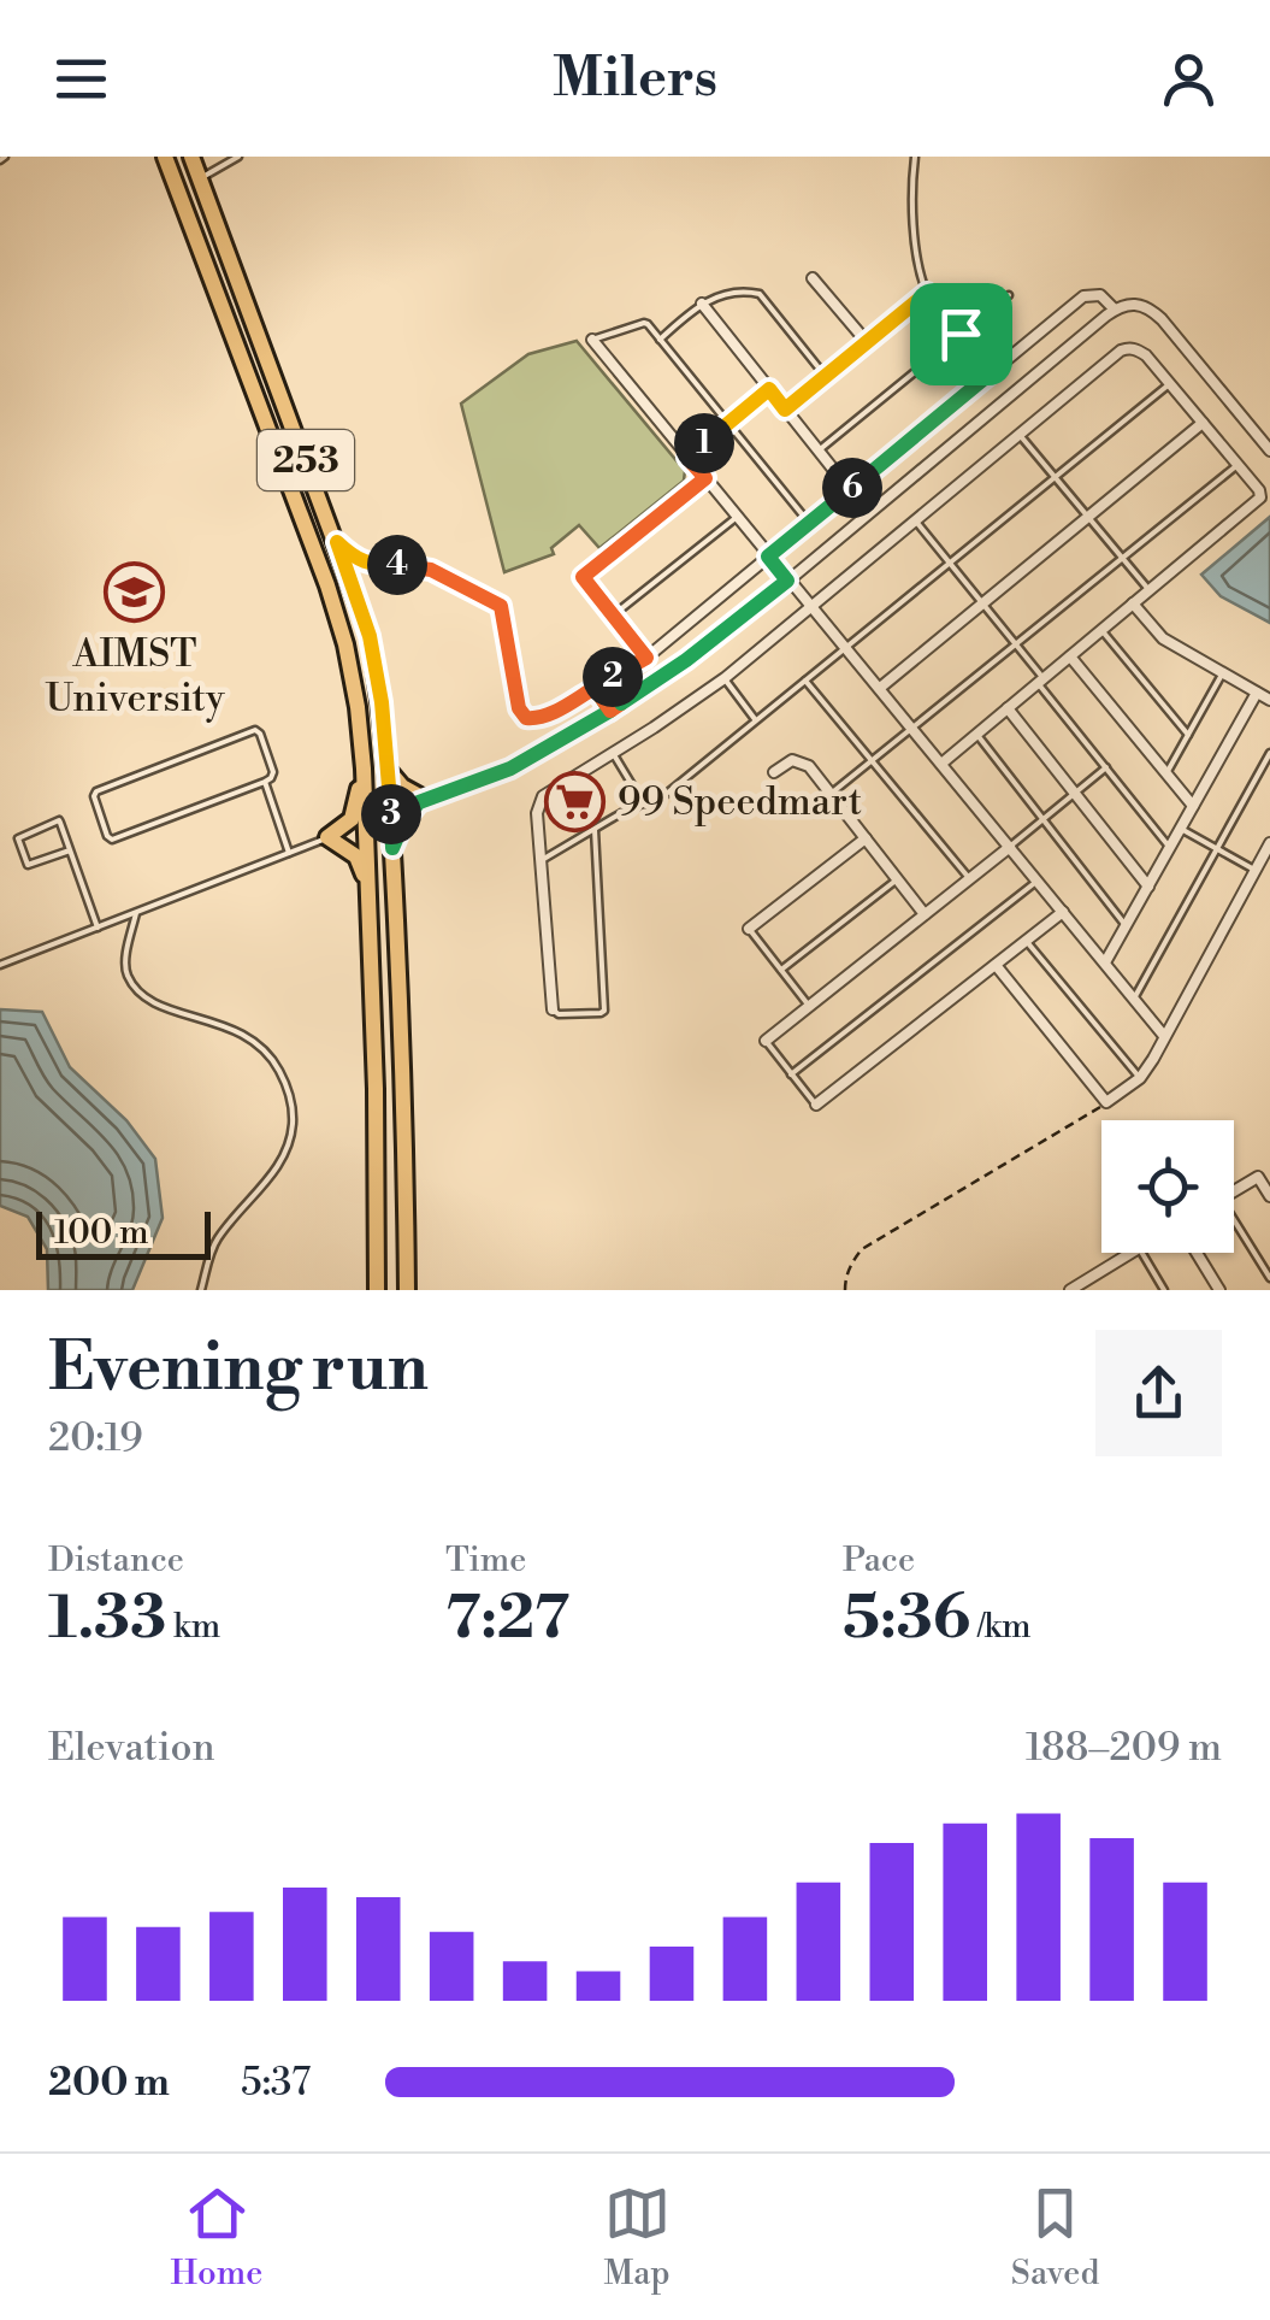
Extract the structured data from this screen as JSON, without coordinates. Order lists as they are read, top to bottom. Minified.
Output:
{"streets":{"main road":["253"]},"places":{"school or university":["AIMST University"],"supermarket":["99 Speedmart"]},"scale_bar":"100 m","page":{"header":"Milers","pins":["1","6","4","2","3"],"scale":"100 m","heading":["Evening run","20:19"],"stats":[["Distance","1.33 km"],["Time","7:27"],["Pace","5:36 /km"]],"chart":["Elevation","188–209 m"],"list":[{"name":"200 m","note":"5:37"}],"tabs":["Home","Map","Saved"]}}
